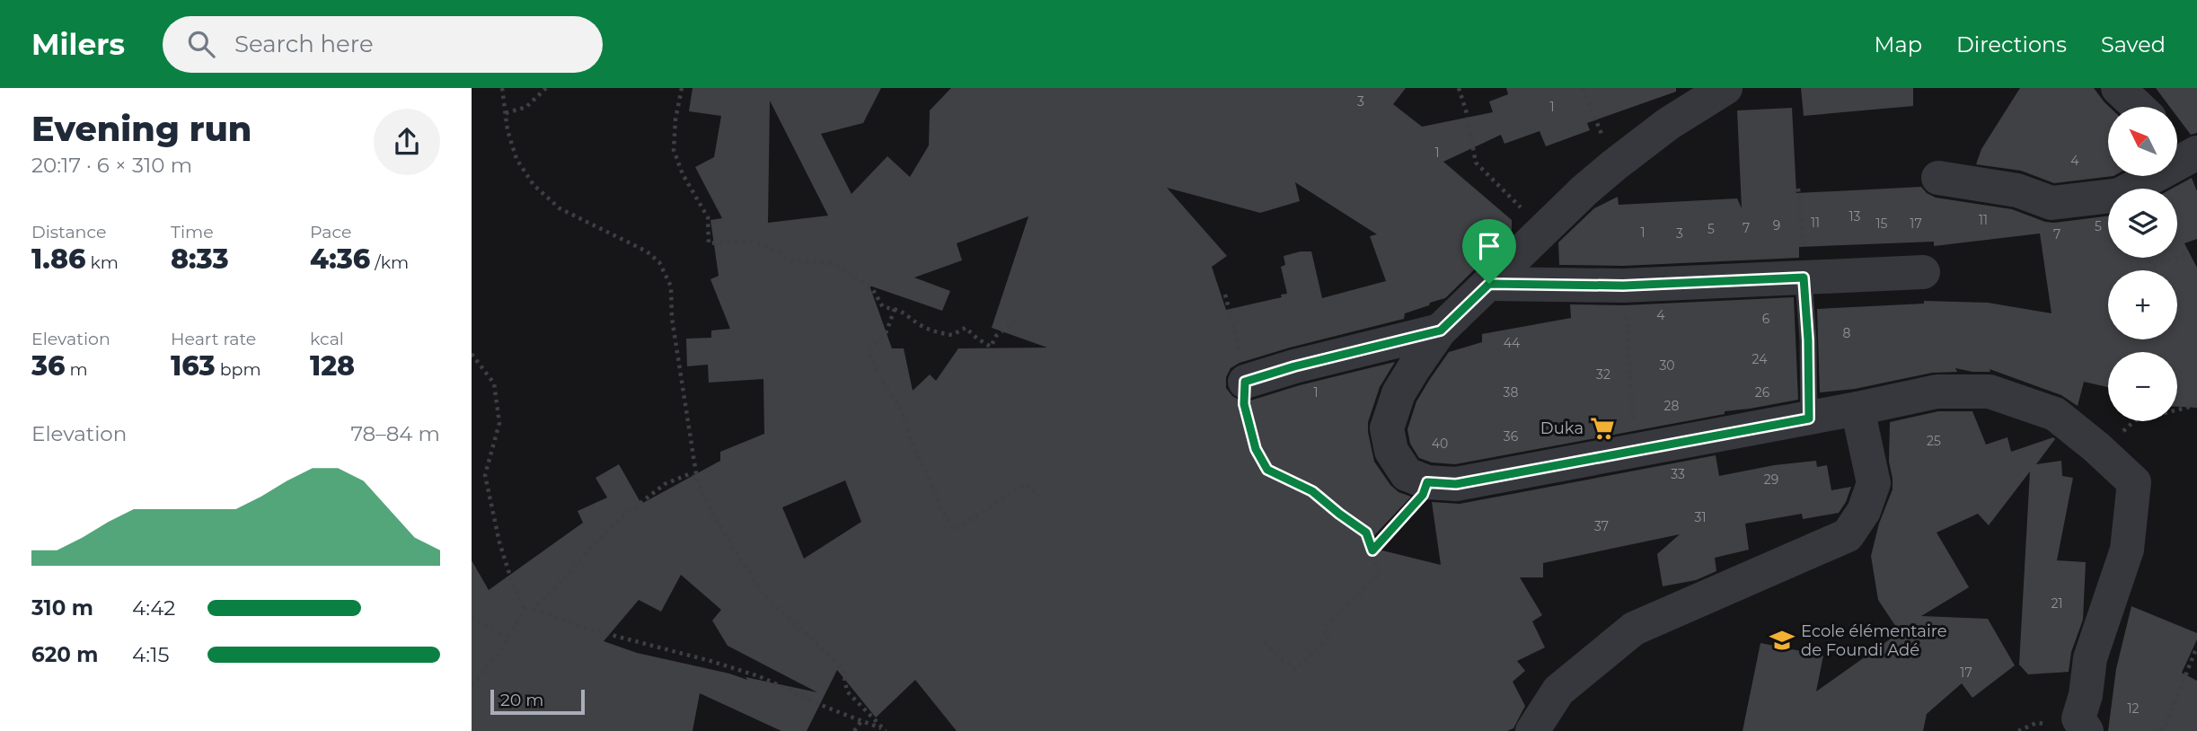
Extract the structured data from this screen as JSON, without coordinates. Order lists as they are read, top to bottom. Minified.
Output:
{"places":{"supermarket":["Duka"],"school or university":["Ecole élémentaire de Foundi Adé"]},"house_numbers":["3","1","1","4","13","11","11","15","17","9","5","7","5","1","3","7","4","6","8","44","24","30","32","1","38","26","28","36","25","40","33","29","31","37","21","17","12"],"scale_bar":"20 m","north":"top left","page":{"header":"Milers","search":"Search here","nav":["Map","Directions","Saved"],"heading":["Evening run","20:17 · 6 × 310 m"],"map_buttons":["+","−"],"stats":[["Distance","1.86 km"],["Time","8:33"],["Pace","4:36 /km"],["Elevation","36 m"],["Heart rate","163 bpm"],["kcal","128"]],"chart":["Elevation","78–84 m"],"list":[{"name":"310 m","note":"4:42"},{"name":"620 m","note":"4:15"}],"scale":"20 m"}}
